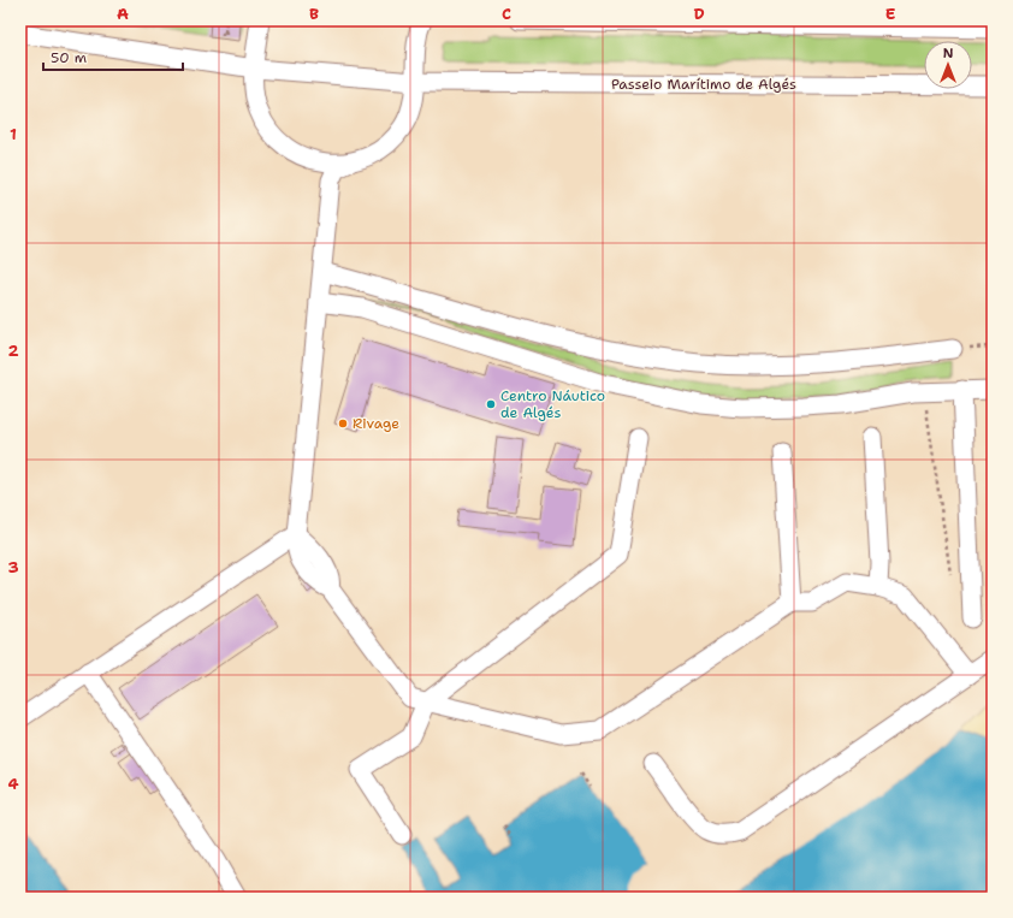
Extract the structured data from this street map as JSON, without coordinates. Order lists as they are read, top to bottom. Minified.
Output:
{"streets":{"street":["Passeio Marítimo de Algés"]},"places":["Centro Náutico de Algés","Rivage"],"scale_bar":"50 m","north":"top","grid":{"columns":["A","B","C","D","E"],"rows":["1","2","3","4"]}}
